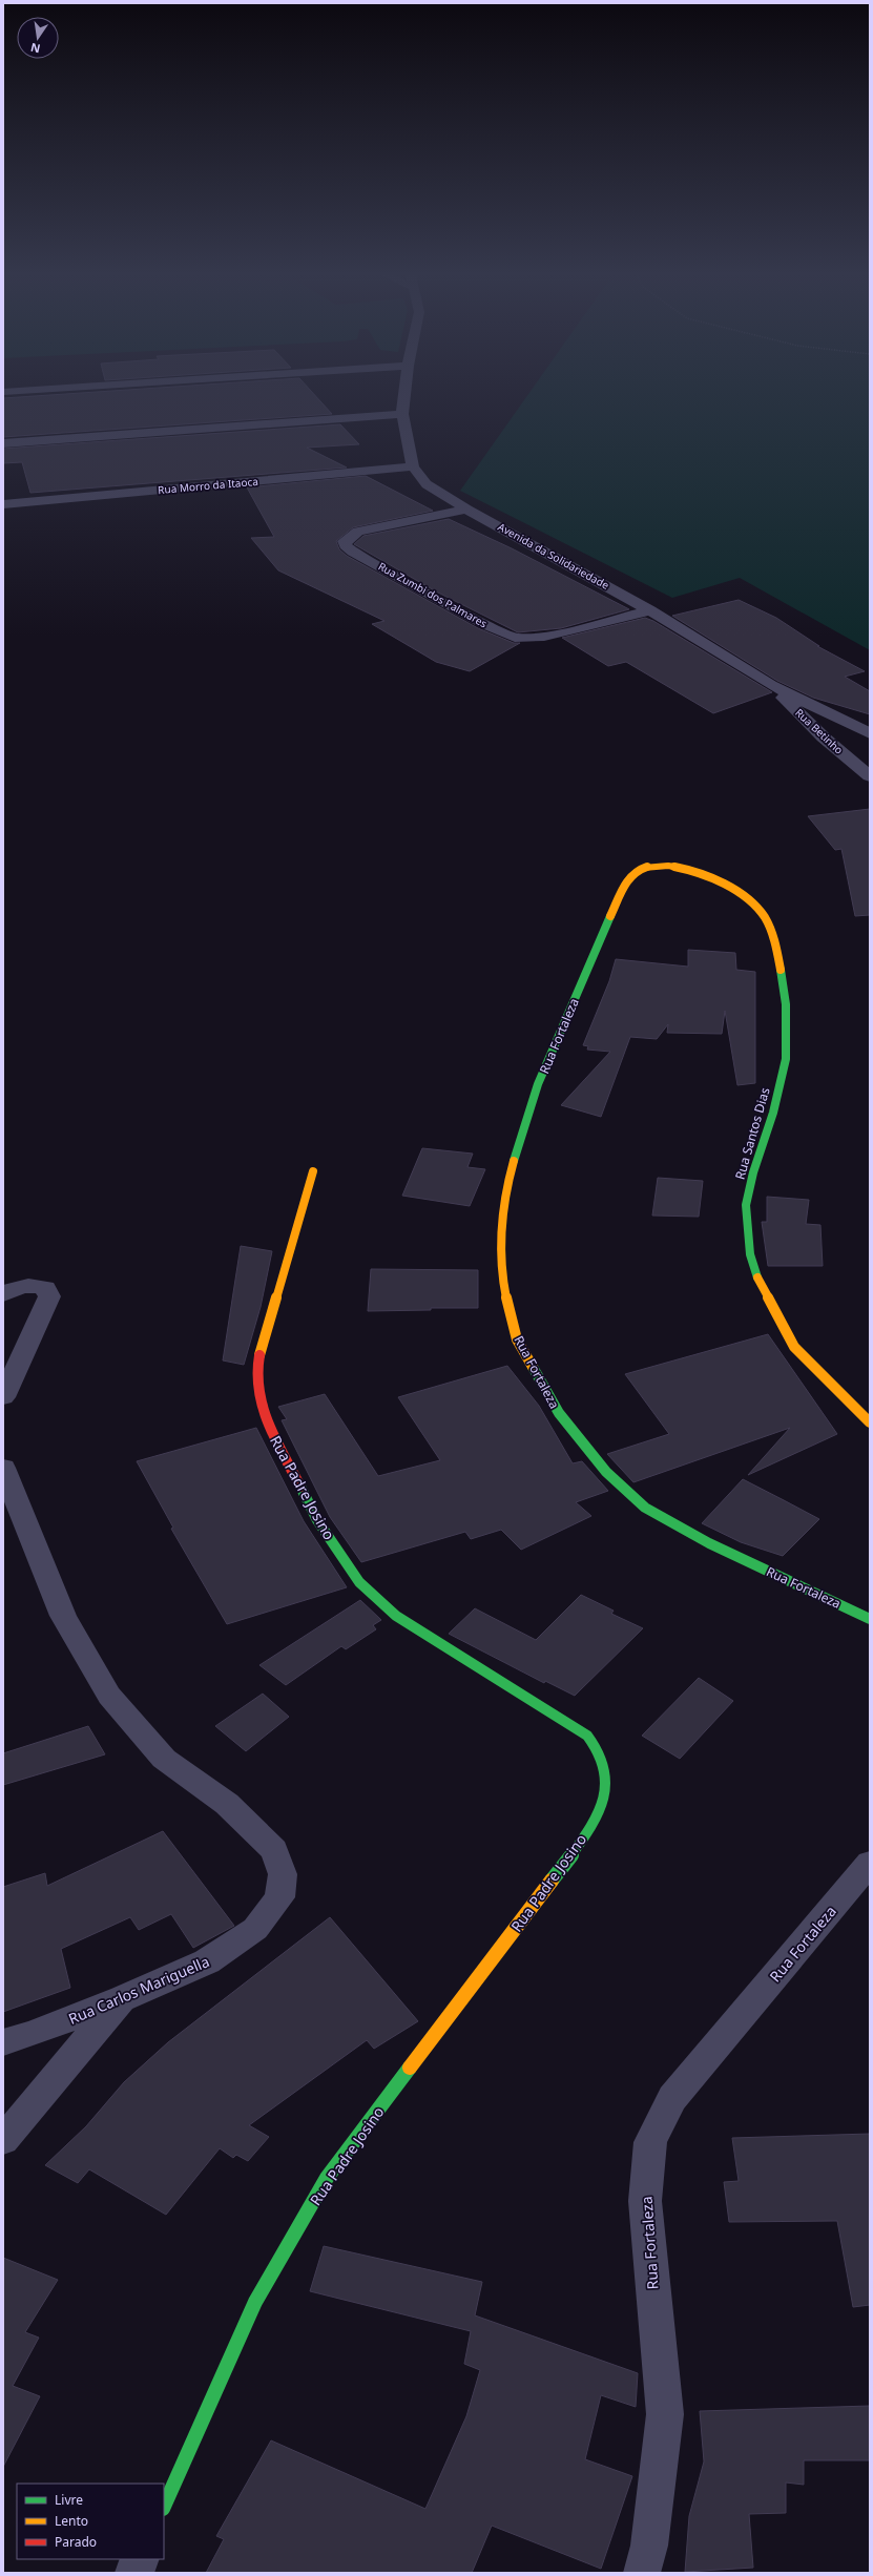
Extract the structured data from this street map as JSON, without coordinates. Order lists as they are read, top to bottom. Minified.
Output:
{"streets":{"street":["Rua Morro da Itaoca","Avenida da Solidariedade","Rua Zumbi dos Palmares","Rua Betinho","Rua Fortaleza","Rua Santos Dias","Rua Padre Josino","Rua Carlos Mariguella"]},"crossings":[["Rua Morro da Itaoca","Avenida da Solidariedade"],["Avenida da Solidariedade","Rua Zumbi dos Palmares"],["Avenida da Solidariedade","Rua Betinho"],["Rua Fortaleza","Rua Santos Dias"]],"legend":["Livre","Lento","Parado"],"north":"bottom"}
